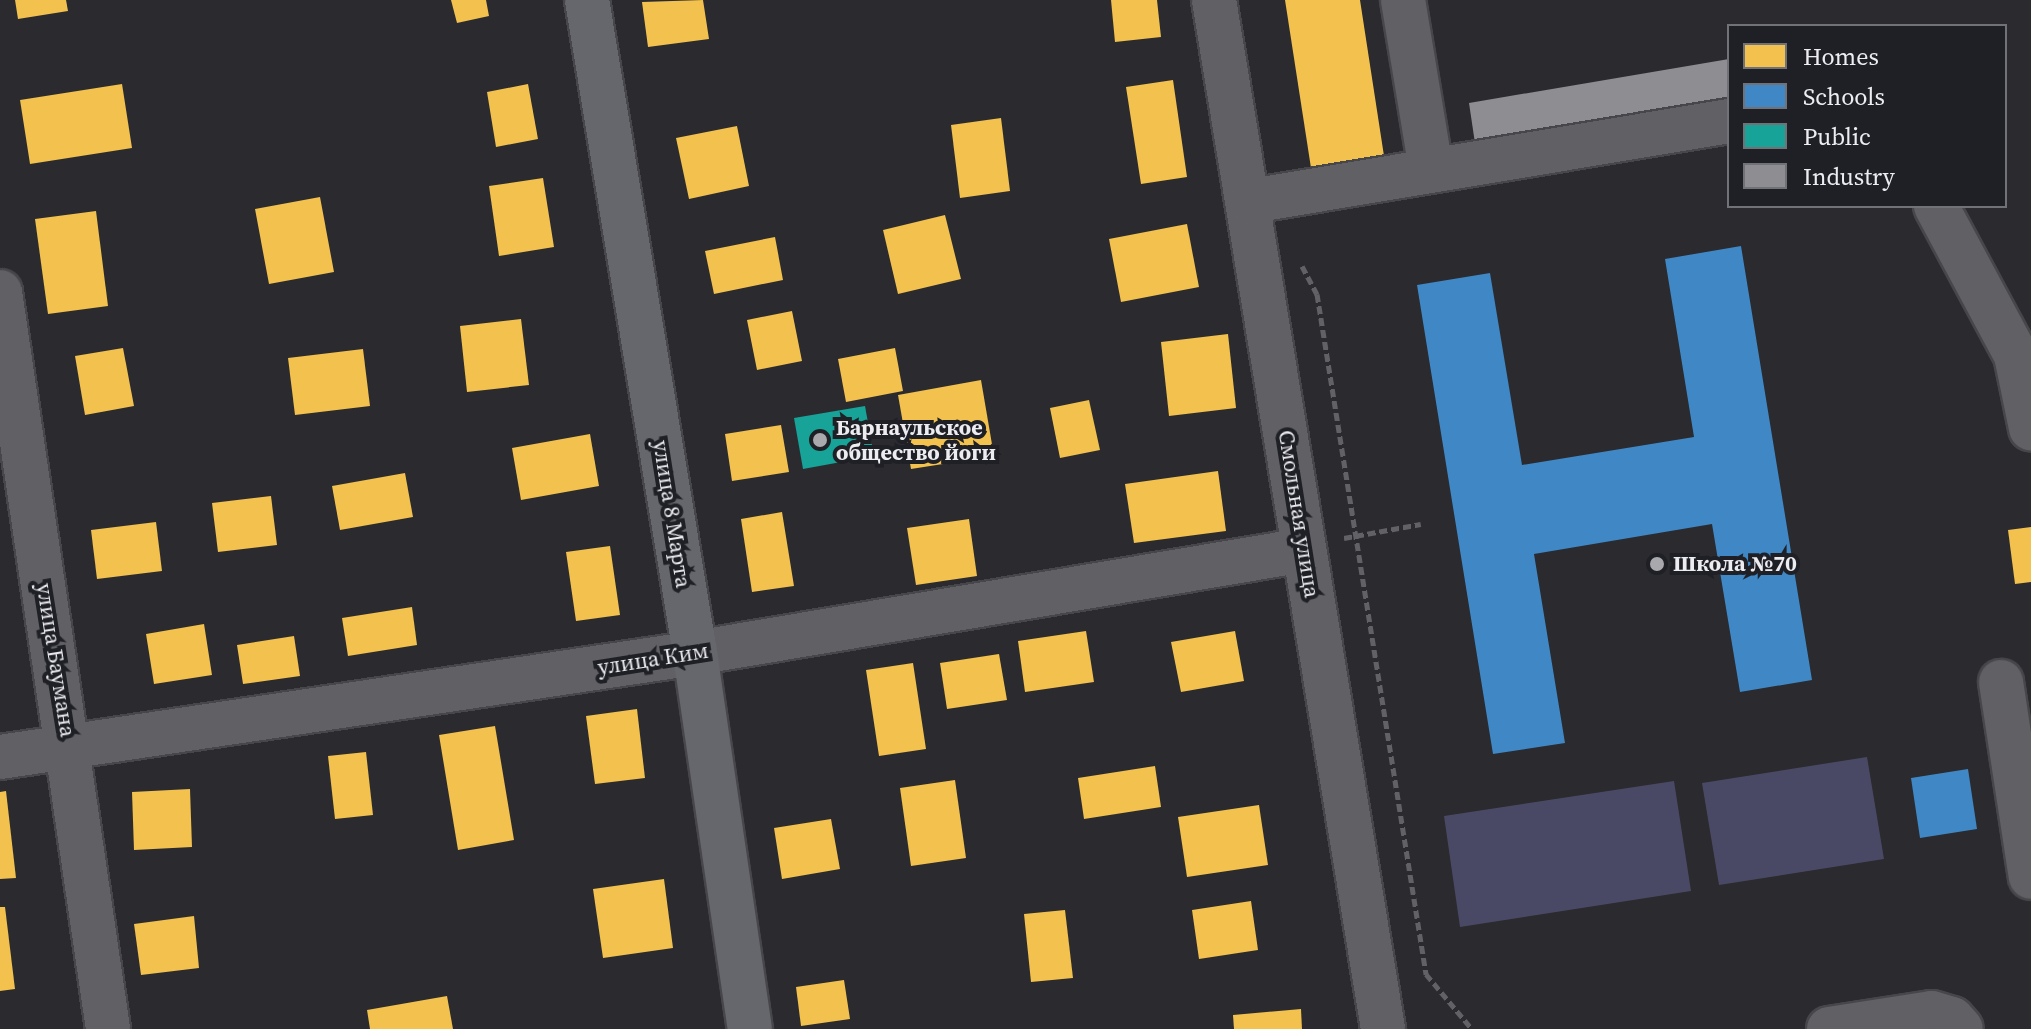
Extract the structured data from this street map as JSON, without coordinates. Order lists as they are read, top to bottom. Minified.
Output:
{"streets":{"main road":["улица 8 Марта"],"street":["Смольная улица","улица Ким","улица Баумана"]},"crossings":[["улица 8 Марта","улица Ким"],["Смольная улица","улица Ким"],["улица Ким","улица Баумана"]],"places":["Барнаульское общество йоги","Школа №70"],"legend":["Homes","Schools","Public","Industry"]}
